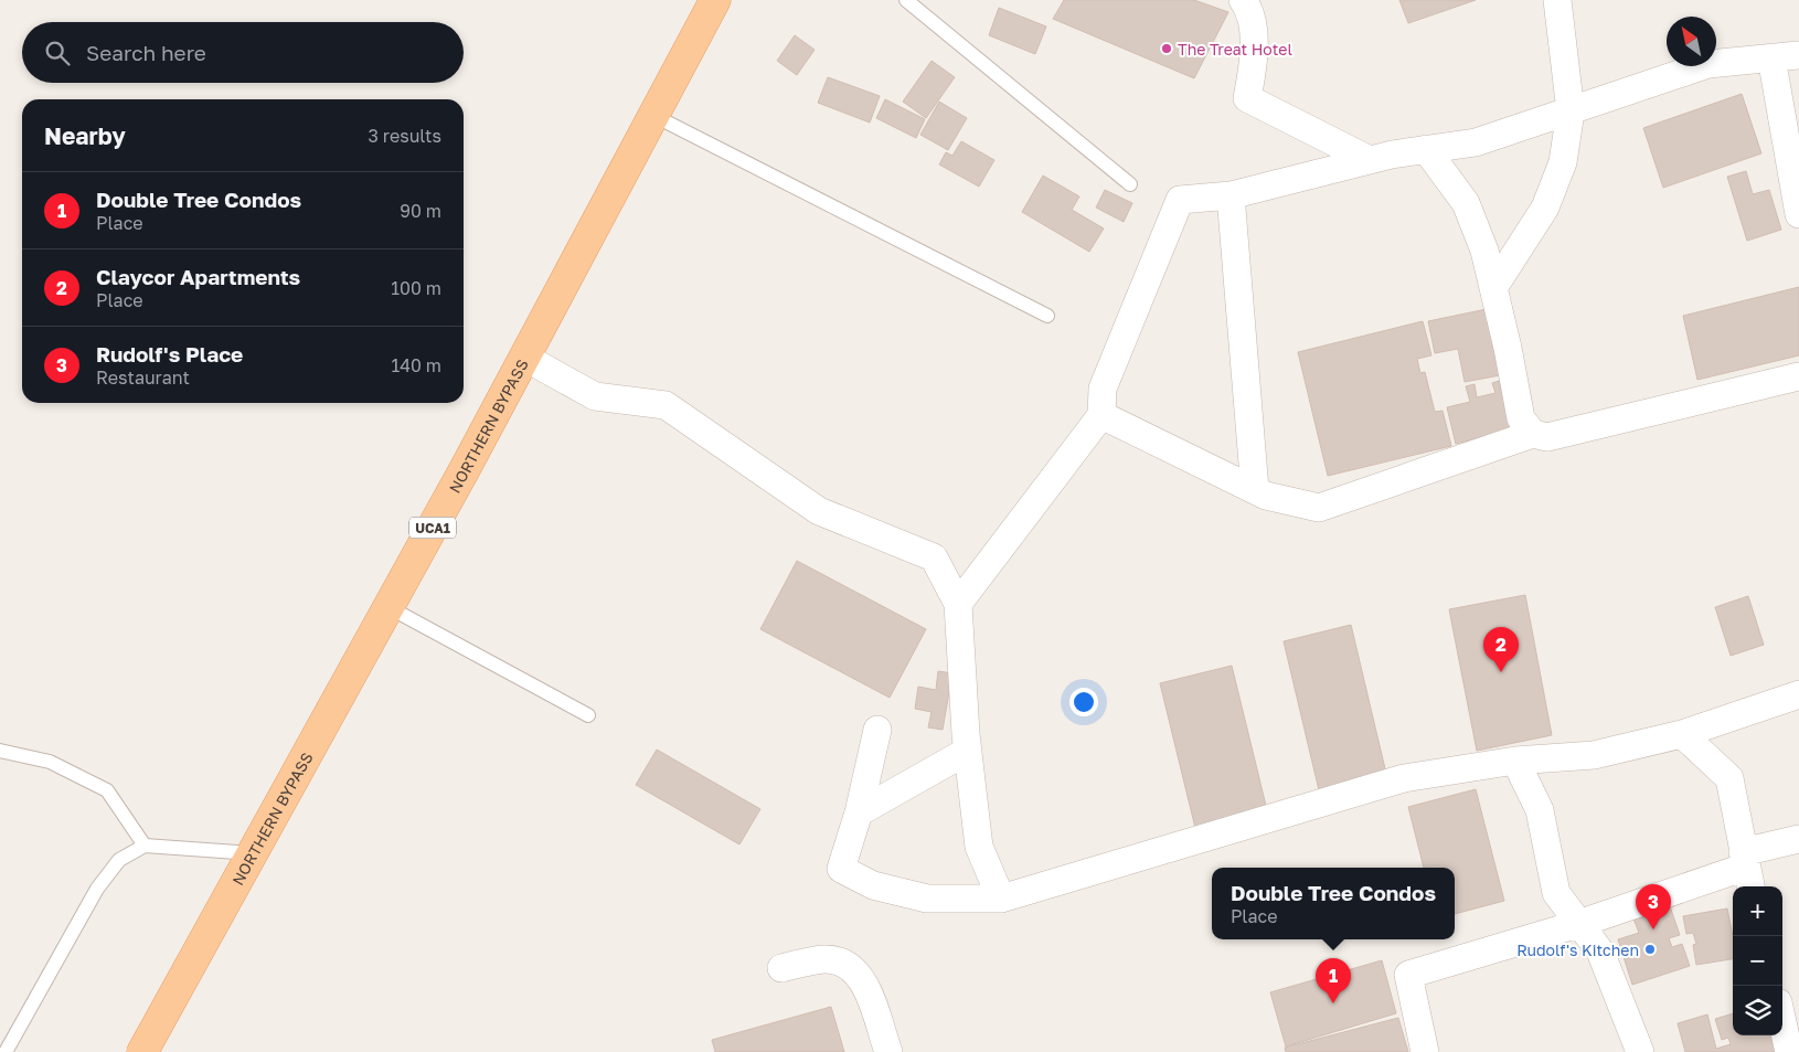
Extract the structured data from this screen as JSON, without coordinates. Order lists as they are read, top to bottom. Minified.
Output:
{"streets":{"main road":["NORTHERN BYPASS","UCA1"]},"places":["The Treat Hotel","Rudolf's Kitchen"],"north":"top left","page":{"search":"Search here","heading":["Nearby","3 results"],"list":[{"mark":"1","name":"Double Tree Condos","note":"Place","value":"90 m"},{"mark":"2","name":"Claycor Apartments","note":"Place","value":"100 m"},{"mark":"3","name":"Rudolf's Place","note":"Restaurant","value":"140 m"}],"pins":["2","3","1"],"popup":["Double Tree Condos","Place"],"map_buttons":["+","−"]}}
